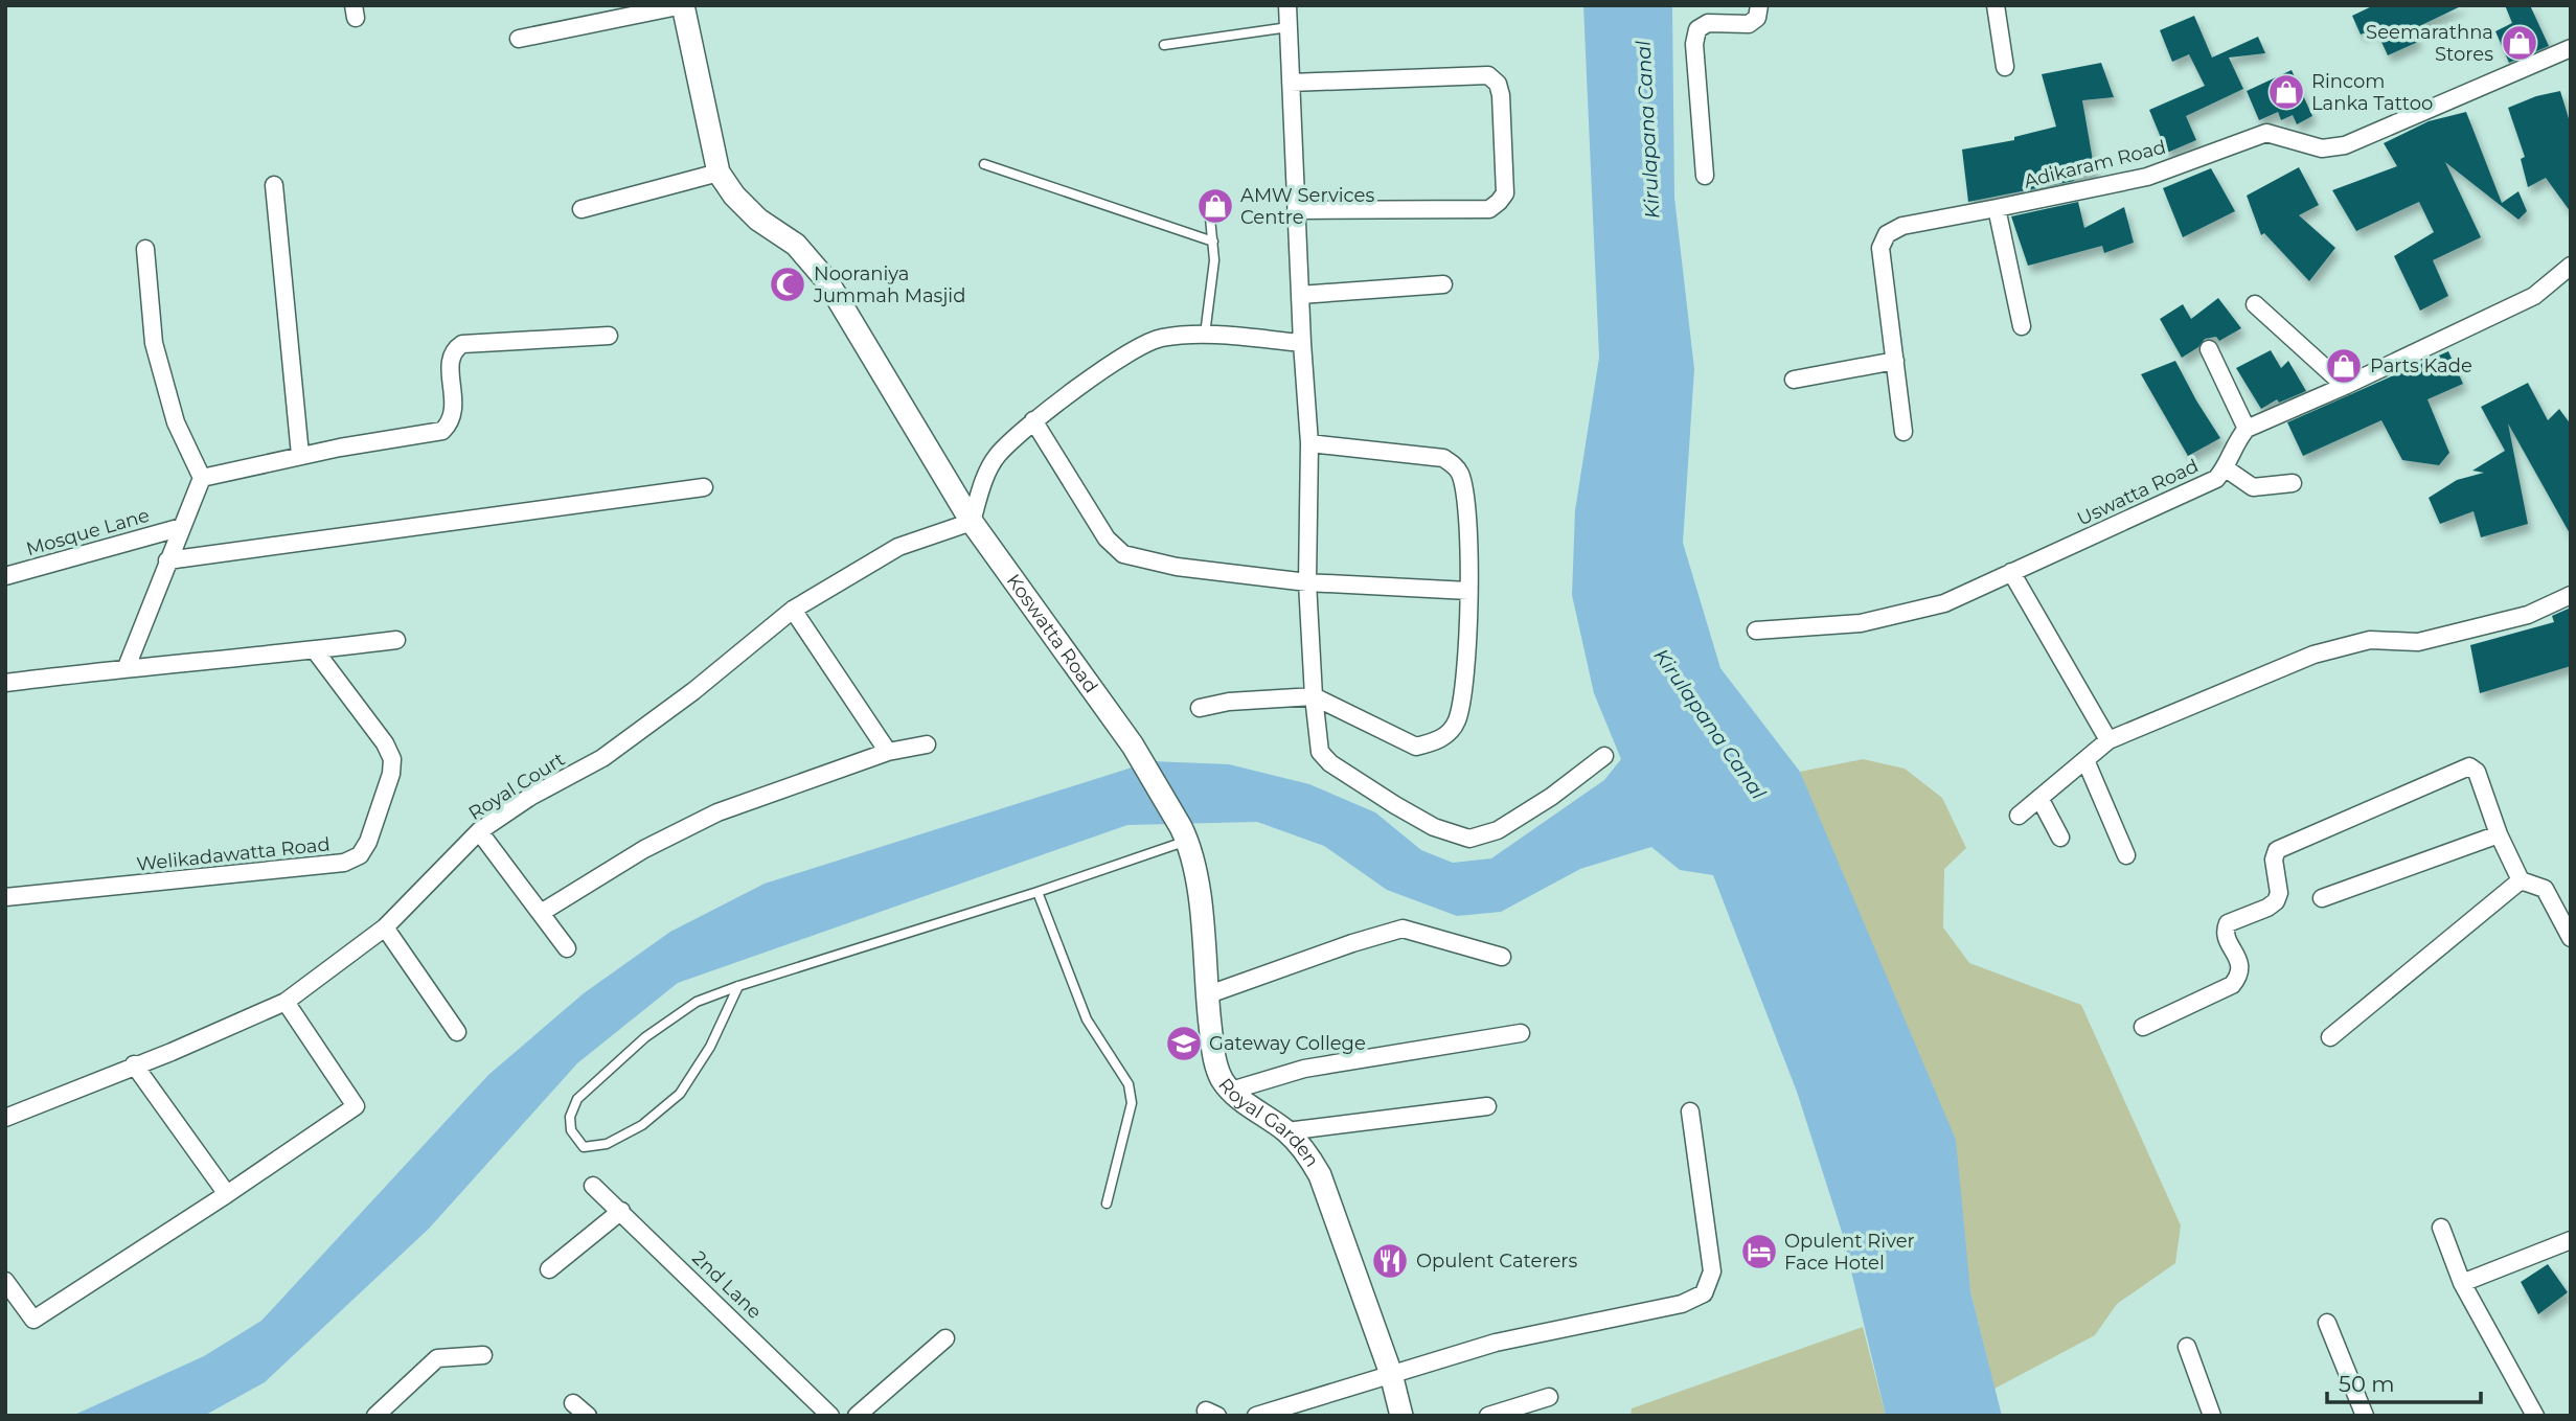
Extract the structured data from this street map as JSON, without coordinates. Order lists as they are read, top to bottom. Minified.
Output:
{"streets":{"street":["Adikaram Road","Uswatta Road","Mosque Lane","Koswatta Road","Royal Court","Welikadawatta Road","Royal Garden","2nd Lane"]},"crossings":[["Koswatta Road","Royal Court"],["Koswatta Road","Royal Garden"]],"water":["Kirulapana Canal"],"places":{"shop":["Seemarathna Stores","Rincom Lanka Tattoo","AMW Services Centre","Parts Kade"],"mosque":["Nooraniya Jummah Masjid"],"school or university":["Gateway College"],"hotel":["Opulent River Face Hotel"],"restaurant":["Opulent Caterers"]},"scale_bar":"50 m"}
